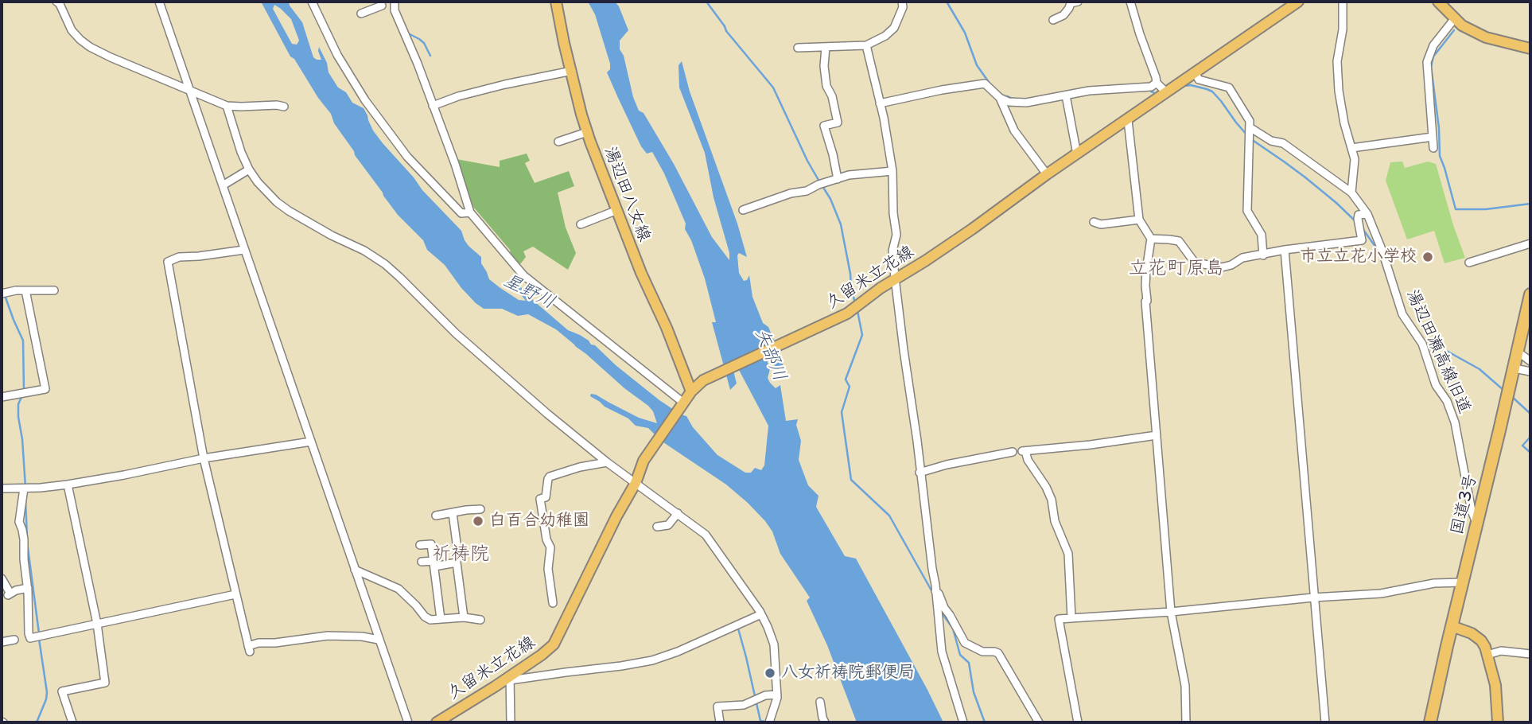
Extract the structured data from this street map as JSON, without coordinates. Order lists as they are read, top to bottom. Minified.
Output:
{"streets":{"highway":["国道3号"],"main road":["湯辺田八女線","久留米立花線"],"street":["湯辺田瀬高線旧道"]},"crossings":[["湯辺田八女線","久留米立花線"],["湯辺田瀬高線旧道","国道3号"]],"districts":["立花町原島","祈祷院"],"water":["星野川","矢部川"],"places":["市立立花小学校","白百合幼稚園","八女祈祷院郵便局"]}
